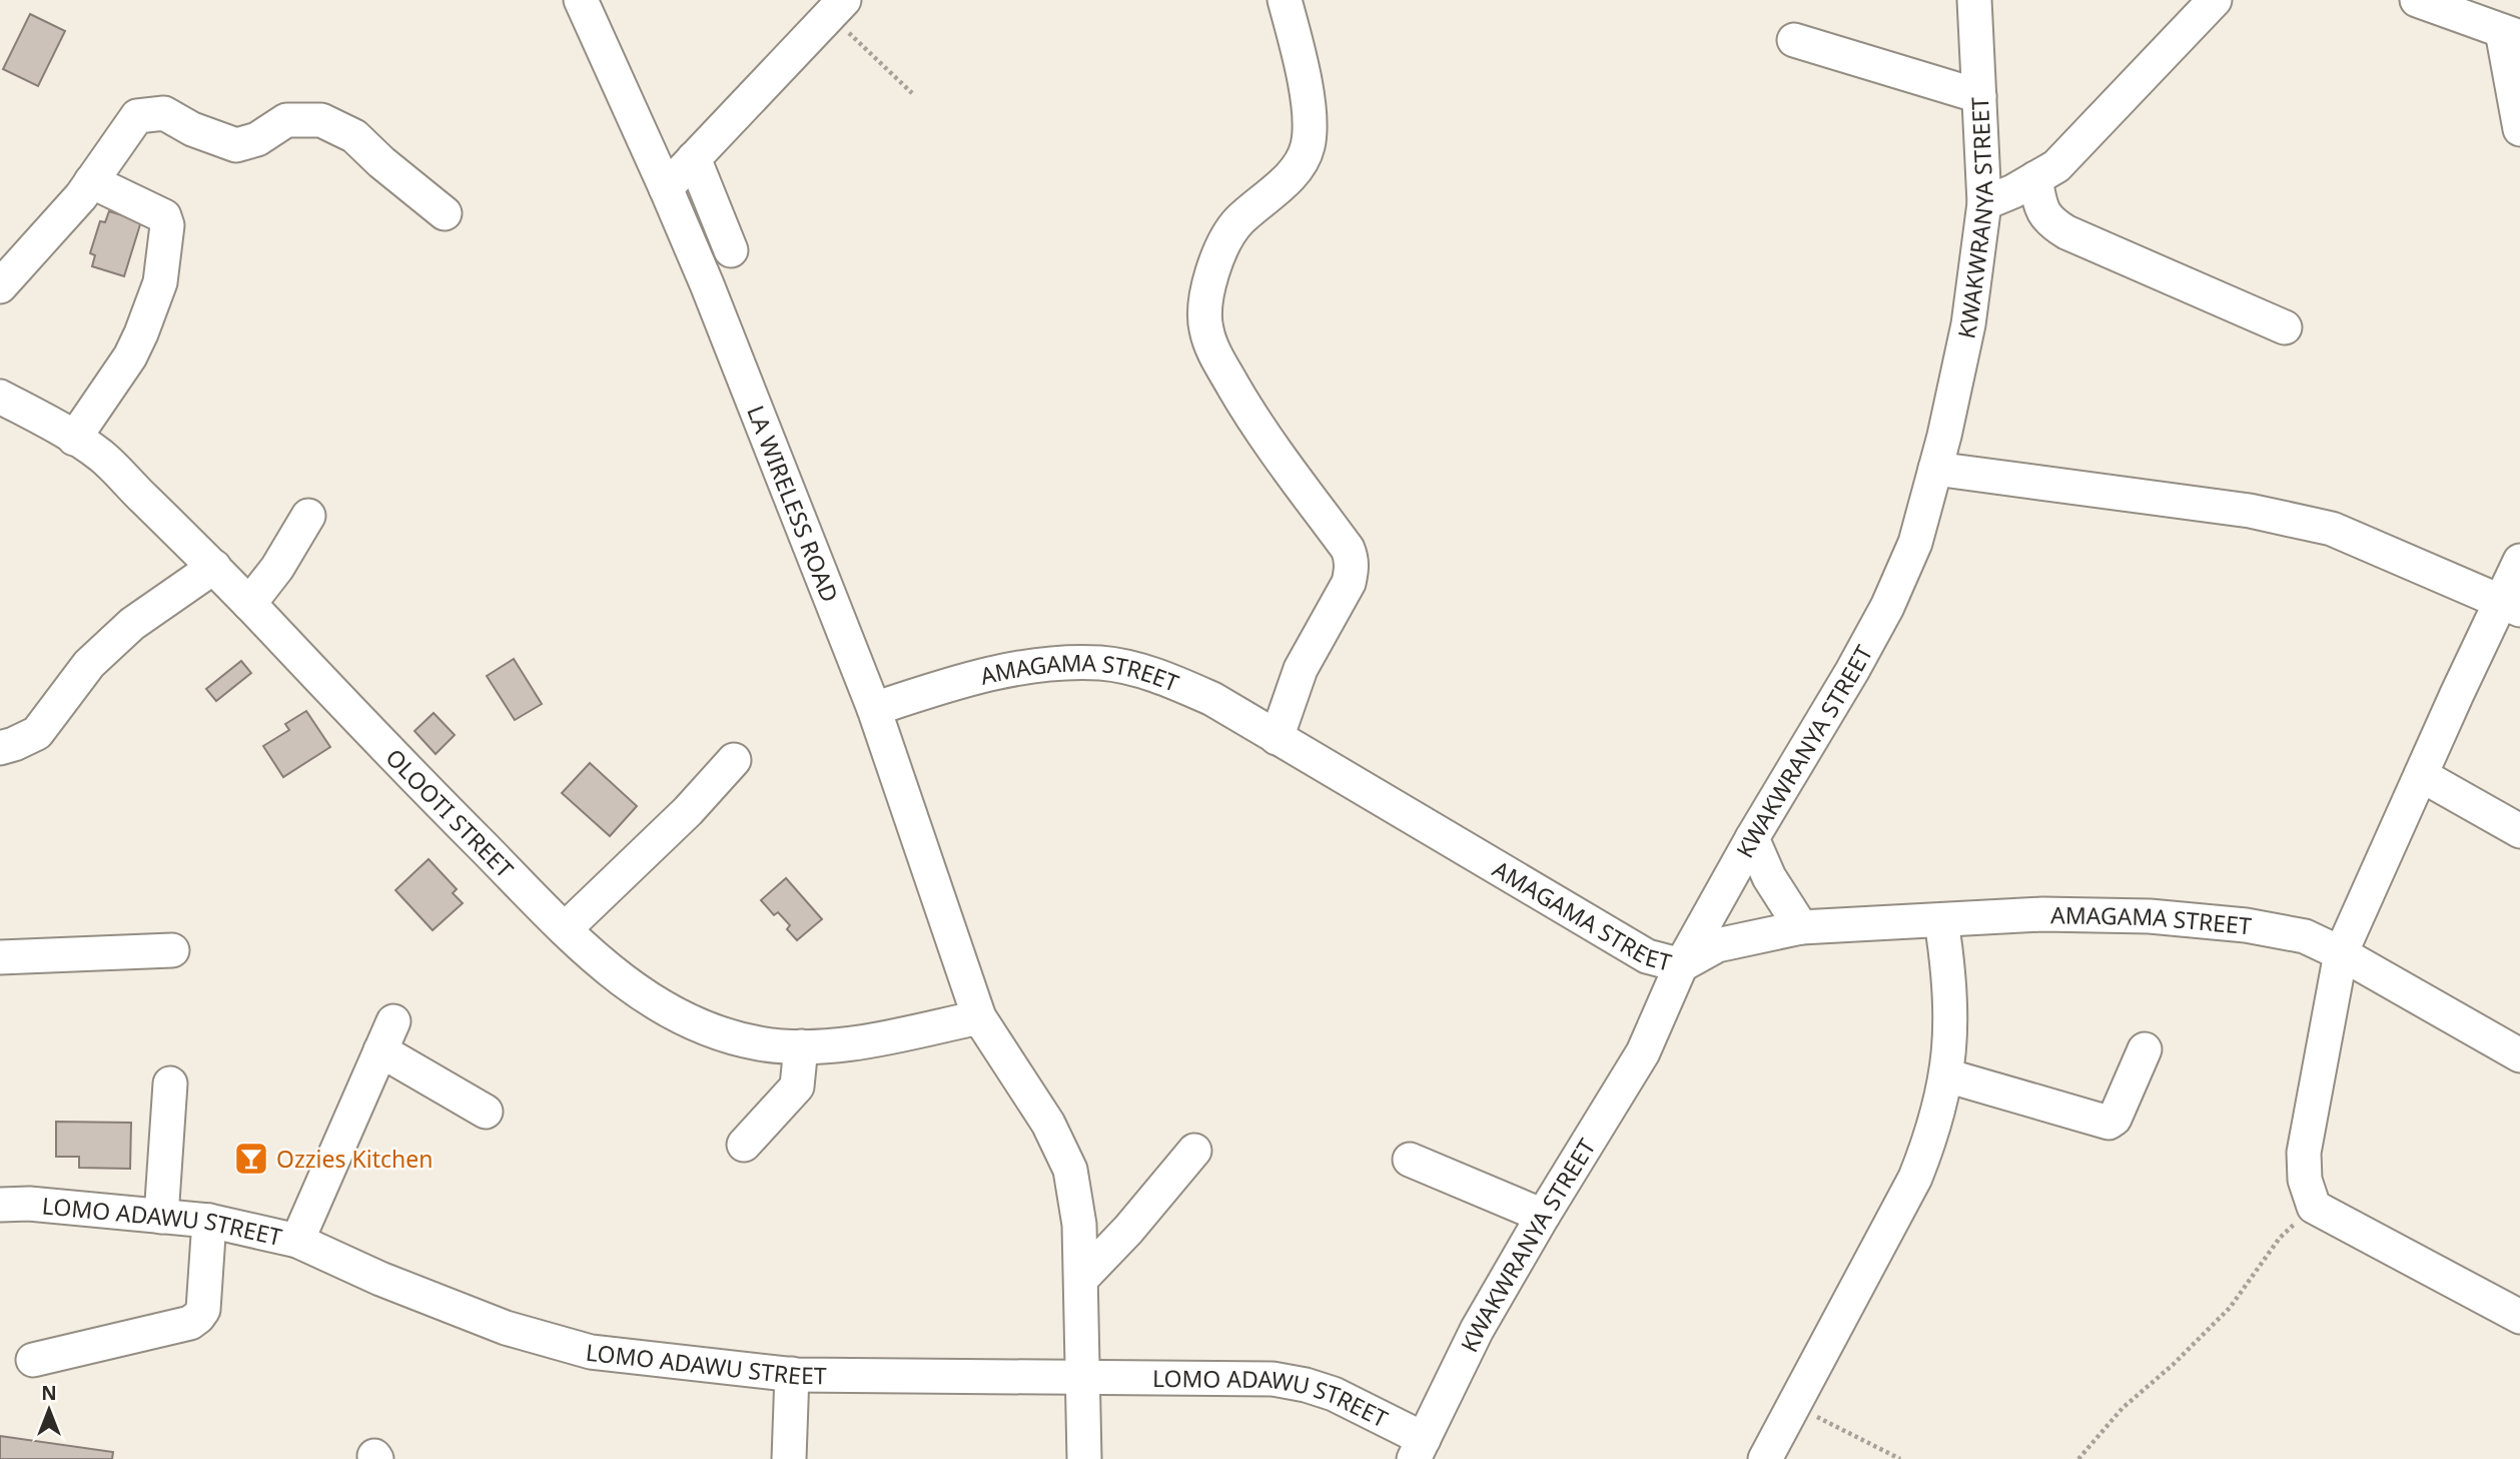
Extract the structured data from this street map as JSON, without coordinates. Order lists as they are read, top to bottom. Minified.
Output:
{"streets":{"street":["KWAKWRANYA STREET","LA WIRELESS ROAD","AMAGAMA STREET","OLOOTI STREET","LOMO ADAWU STREET"]},"crossings":[["KWAKWRANYA STREET","AMAGAMA STREET"],["KWAKWRANYA STREET","LOMO ADAWU STREET"],["LA WIRELESS ROAD","AMAGAMA STREET"],["LA WIRELESS ROAD","OLOOTI STREET"],["LA WIRELESS ROAD","LOMO ADAWU STREET"]],"places":{"bar":["Ozzies Kitchen"]},"north":"top"}
